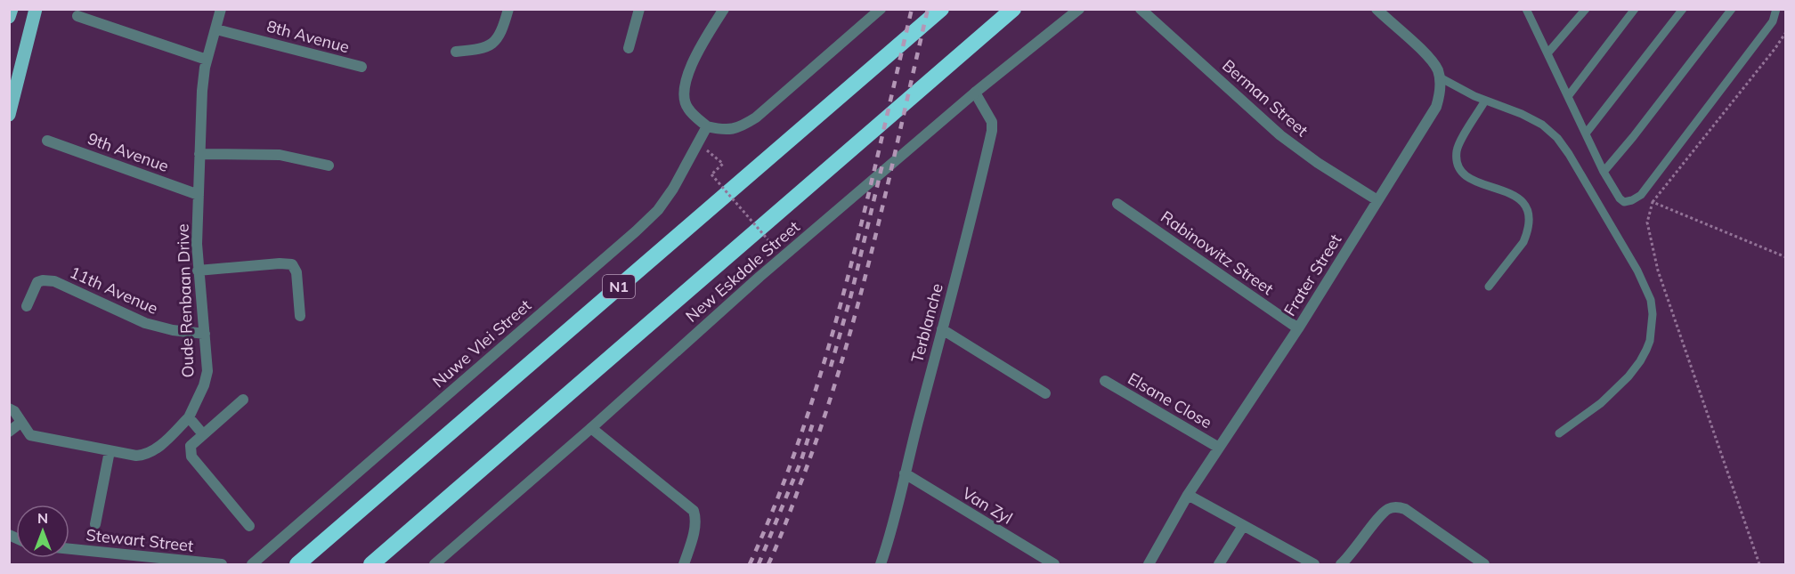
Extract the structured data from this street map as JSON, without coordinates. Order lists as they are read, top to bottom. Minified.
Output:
{"streets":{"highway":["N1"],"street":["8th Avenue","Berman Street","9th Avenue","Rabinowitz Street","New Eskdale Street","Frater Street","11th Avenue","Oude Renbaan Drive","Terblanche","Nuwe Vlei Street","Elsane Close","Van Zyl","Stewart Street"]},"crossings":[["8th Avenue","Oude Renbaan Drive"],["Berman Street","Frater Street"],["9th Avenue","Oude Renbaan Drive"],["Rabinowitz Street","Frater Street"],["New Eskdale Street","Terblanche"],["Frater Street","Elsane Close"],["11th Avenue","Oude Renbaan Drive"],["Terblanche","Van Zyl"]],"north":"top"}
